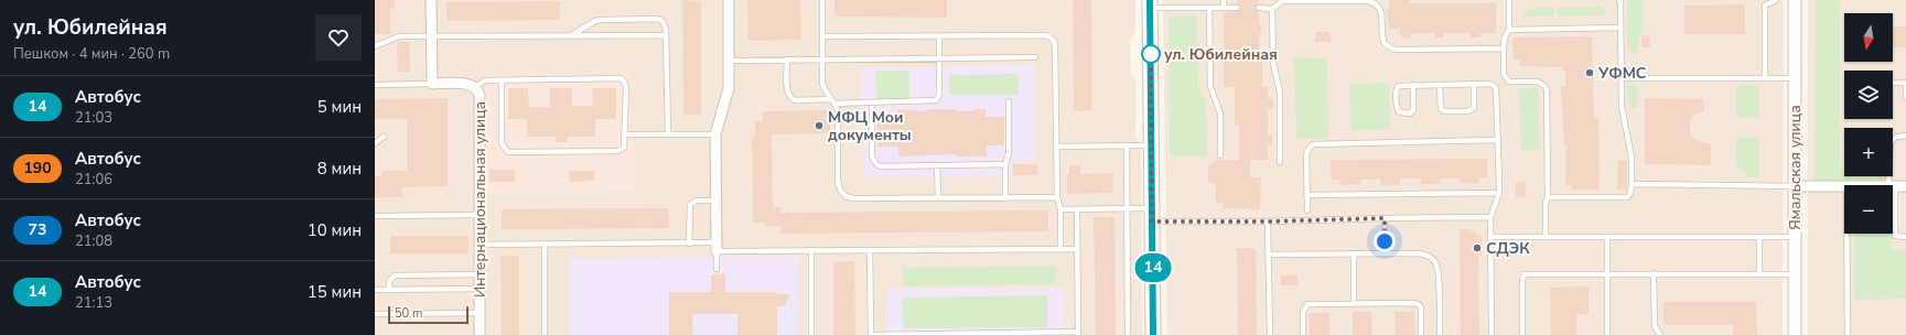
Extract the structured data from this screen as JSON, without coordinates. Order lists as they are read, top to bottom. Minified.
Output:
{"streets":{"street":["Ямальская улица","Интернациональная улица"]},"places":["ул. Юбилейная","УФМС","МФЦ Мои документы","СДЭК"],"lines":["bus line 14"],"scale_bar":"50 m","north":"bottom","page":{"heading":["ул. Юбилейная","Пешком · 4 мин · 260 m"],"on_map":"14","map_buttons":["+","−"],"list":[{"mark":"14","name":"Автобус","note":"21:03","value":"5 мин"},{"mark":"190","name":"Автобус","note":"21:06","value":"8 мин"},{"mark":"73","name":"Автобус","note":"21:08","value":"10 мин"},{"mark":"14","name":"Автобус","note":"21:13","value":"15 мин"}],"scale":"50 m"}}
